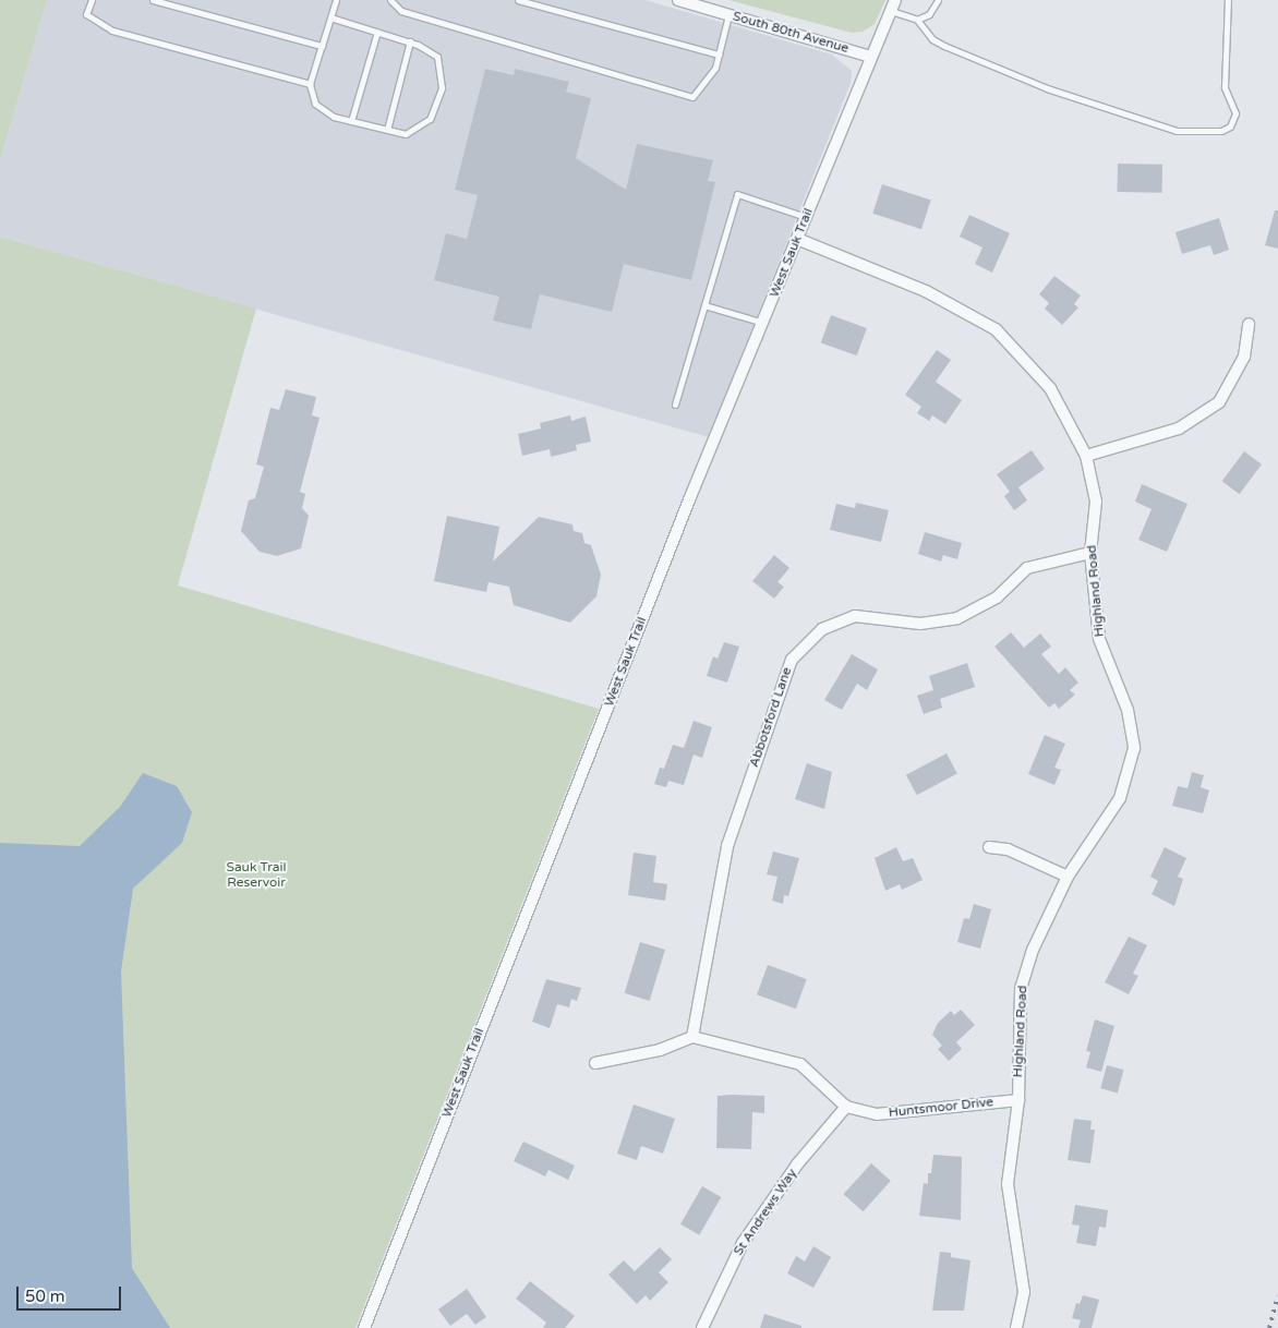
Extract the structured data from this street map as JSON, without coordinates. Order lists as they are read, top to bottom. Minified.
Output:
{"streets":{"street":["South 80th Avenue","West Sauk Trail","Highland Road","Abbotsford Lane","Huntsmoor Drive","St Andrews Way"]},"crossings":[["South 80th Avenue","West Sauk Trail"],["West Sauk Trail","Highland Road"],["Highland Road","Abbotsford Lane"],["Highland Road","Huntsmoor Drive"],["Huntsmoor Drive","St Andrews Way"]],"parks":["Sauk Trail Reservoir"],"scale_bar":"50 m"}
